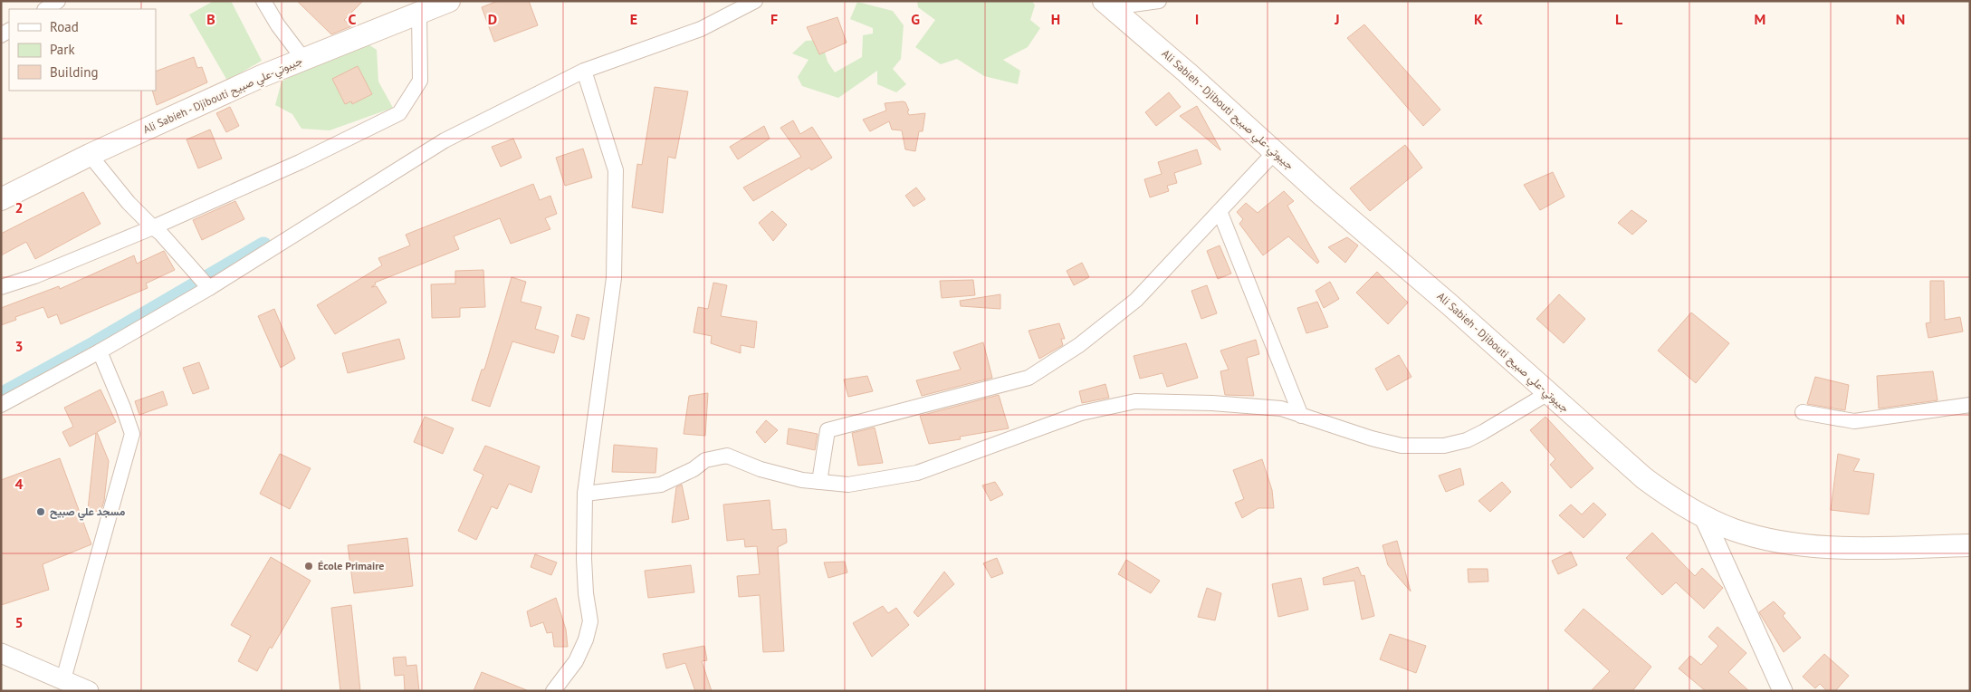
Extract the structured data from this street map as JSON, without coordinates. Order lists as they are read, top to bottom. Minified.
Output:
{"streets":{"main road":["Ali Sabieh - Djibouti جيبوتي-علي صبيح"]},"places":["مسجد علي صبيح","École Primaire"],"legend":["Road","Park","Building"],"grid":{"columns":["B","C","D","E","F","G","H","I","J","K","L","M","N"],"rows":["2","3","4","5"]}}
